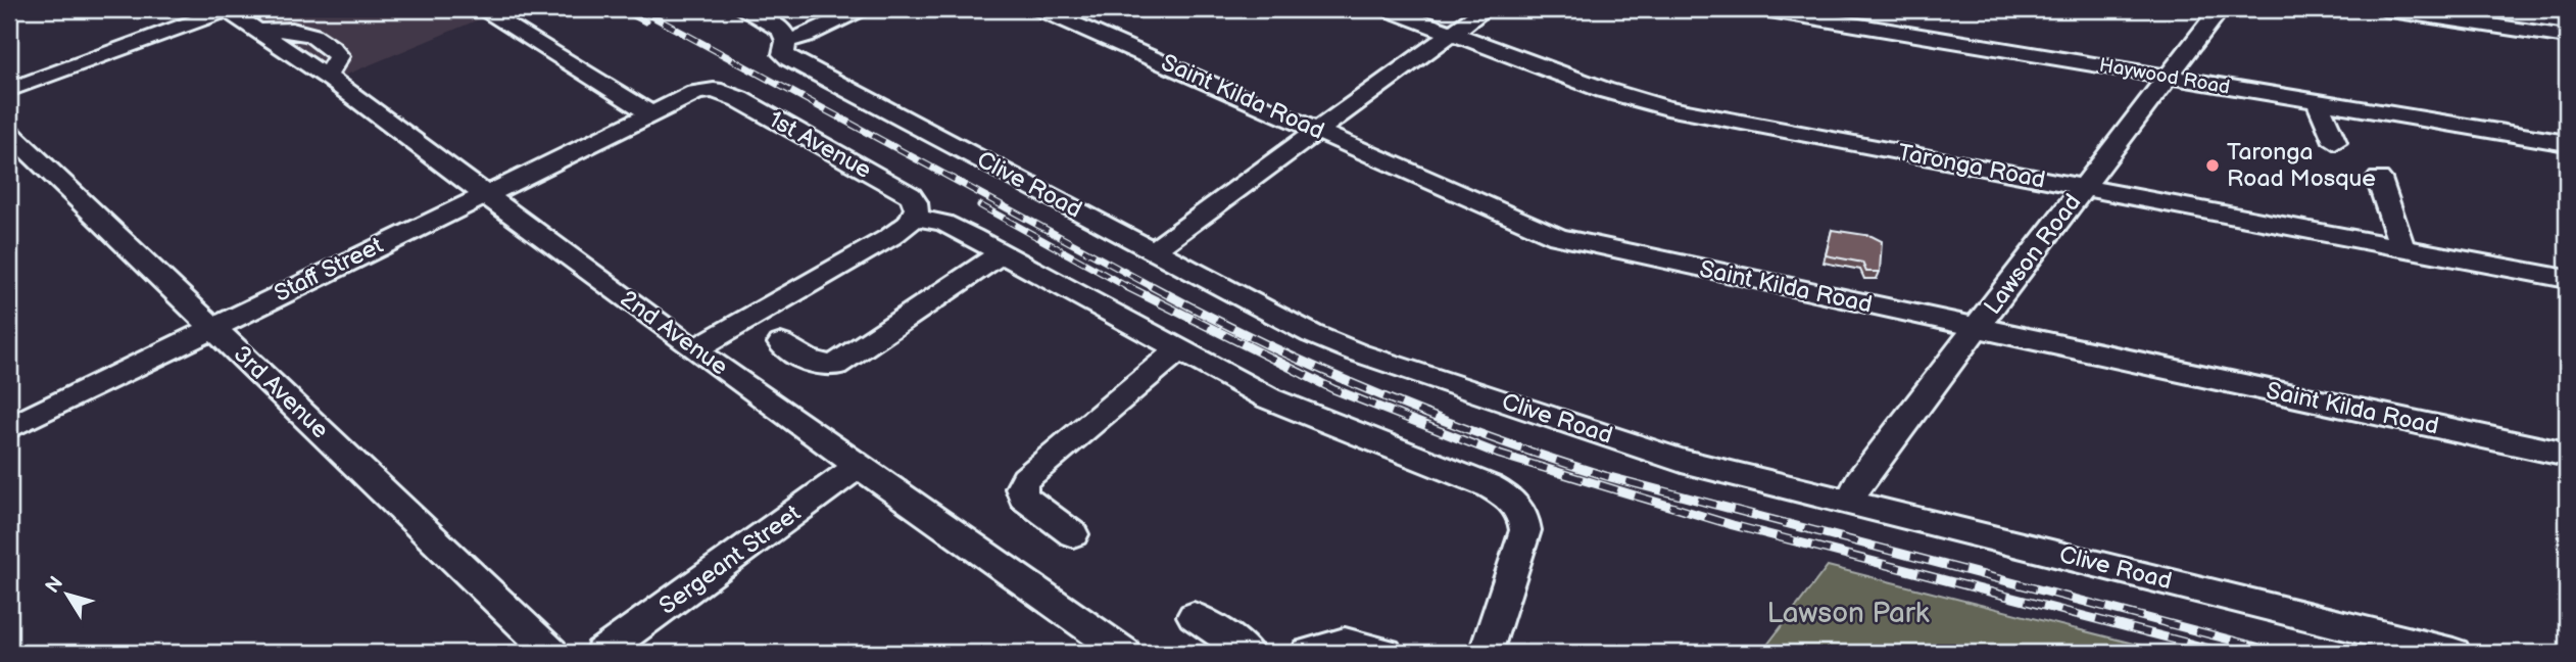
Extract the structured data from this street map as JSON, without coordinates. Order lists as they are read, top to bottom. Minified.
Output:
{"streets":{"street":["Haywood Road","Saint Kilda Road","1st Avenue","Taronga Road","Clive Road","Lawson Road","Staff Street","2nd Avenue","3rd Avenue","Sergeant Street"]},"crossings":[["Haywood Road","Lawson Road"],["Saint Kilda Road","Lawson Road"],["1st Avenue","Staff Street"],["Taronga Road","Lawson Road"],["Clive Road","Lawson Road"],["Staff Street","2nd Avenue"],["Staff Street","3rd Avenue"],["2nd Avenue","Sergeant Street"]],"parks":["Lawson Park"],"places":["Taronga Road Mosque"],"north":"top left"}
